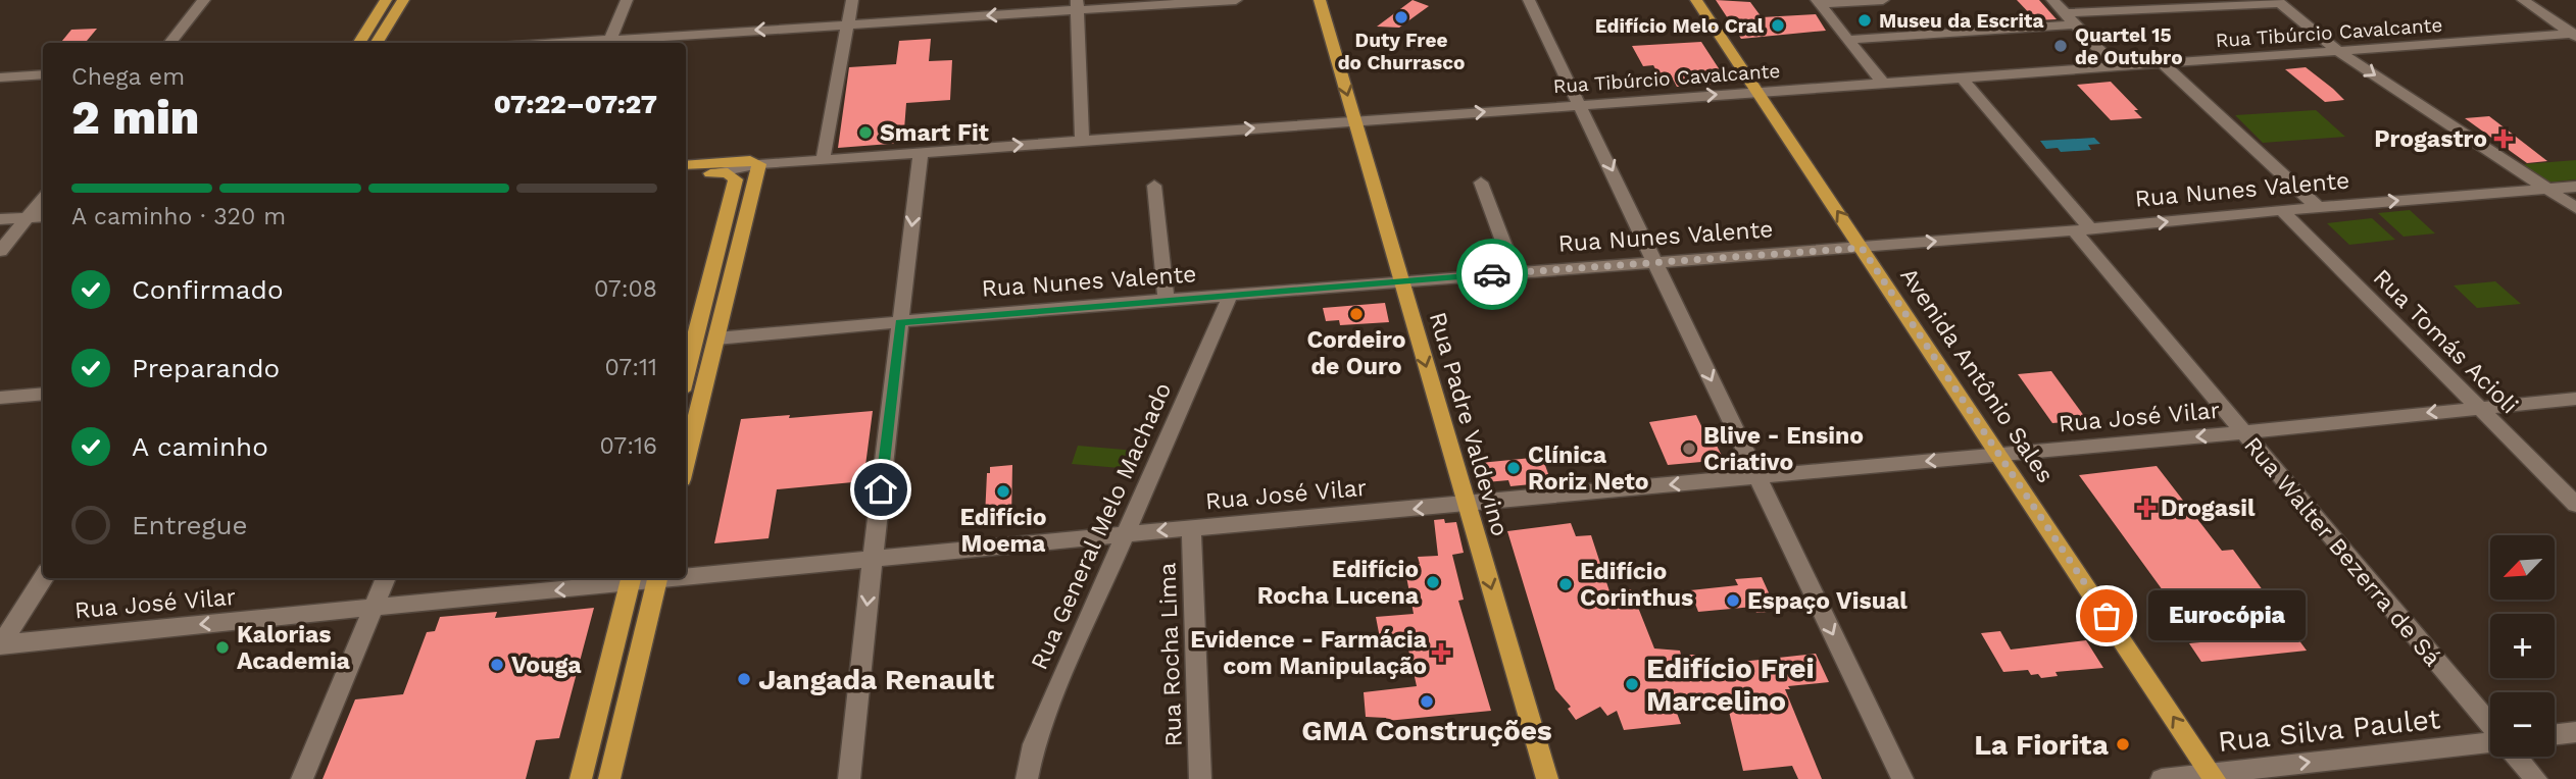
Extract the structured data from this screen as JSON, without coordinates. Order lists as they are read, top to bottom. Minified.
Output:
{"streets":{"main road":["Rua Tibúrcio Cavalcante","Avenida Antônio Sales","Rua Padre Valdevino"],"street":["Rua Nunes Valente","Rua Tomás Acioli","Rua José Vilar","Rua General Melo Machado","Rua Walter Bezerra de Sá","Rua Rocha Lima","Rua Silva Paulet"]},"crossings":[["Rua Tibúrcio Cavalcante","Avenida Antônio Sales"],["Rua Tibúrcio Cavalcante","Rua Padre Valdevino"],["Rua Tibúrcio Cavalcante","Rua Walter Bezerra de Sá"],["Rua Nunes Valente","Rua Tomás Acioli"],["Rua Nunes Valente","Avenida Antônio Sales"],["Rua Nunes Valente","Rua Padre Valdevino"],["Rua Nunes Valente","Rua General Melo Machado"],["Rua Nunes Valente","Rua Walter Bezerra de Sá"],["Rua Tomás Acioli","Rua José Vilar"],["Avenida Antônio Sales","Rua José Vilar"],["Avenida Antônio Sales","Rua Silva Paulet"],["Rua José Vilar","Rua Padre Valdevino"],["Rua José Vilar","Rua General Melo Machado"],["Rua José Vilar","Rua Walter Bezerra de Sá"],["Rua José Vilar","Rua Rocha Lima"]],"one_way":["Avenida Antônio Sales","Rua José Vilar","Rua Padre Valdevino","Rua Silva Paulet"],"places":{"other":["Duty Free do Churrasco","Museu da Escrita","Edifício Melo Cral","Quartel 15 de Outubro","Smart Fit","Cordeiro de Ouro","Blive - Ensino Criativo","Clínica Roriz Neto","Edifício Moema","Edifício Rocha Lucena","Edifício Corinthus","Espaço Visual","Eurocópia","Kalorias Academia","Vouga","Jangada Renault","Edifício Frei Marcelino","GMA Construções","La Fiorita"],"health":["Progastro","Drogasil","Evidence - Farmácia com Manipulação"]},"north":"bottom left","page":{"heading":["2 min","Chega em","07:22–07:27"],"bar":"A caminho · 320 m","list":[["Confirmado","07:08"],["Preparando","07:11"],["A caminho","07:16"],"Entregue"],"map_buttons":["+","−"],"bubble":"Eurocópia"}}
